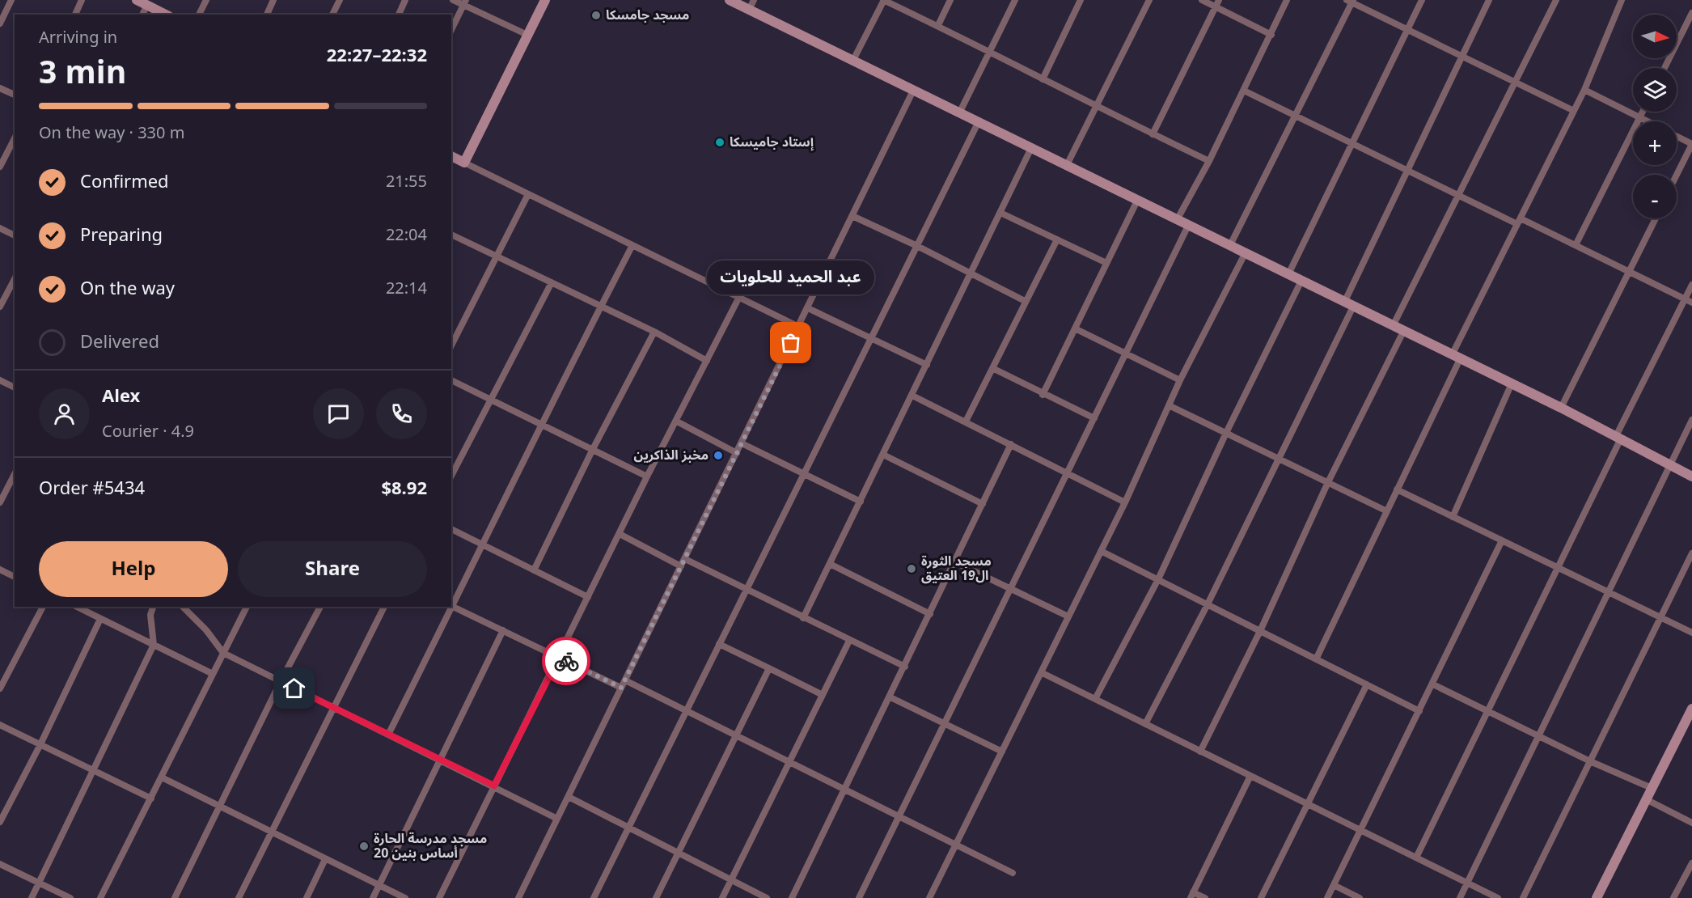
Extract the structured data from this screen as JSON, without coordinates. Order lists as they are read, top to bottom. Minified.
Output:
{"places":["مسجد جامسكا","إستاد جاميسكا","عبد الحميد للحلويات","مخبز الذاكرين","مسجد الثورة ال19 العتيق","مسجد مدرسة الحارة 20 أساس بنين"],"north":"right","page":{"map_buttons":["+","−"],"heading":["3 min","Arriving in","22:27–22:32"],"panel":["Alex","Courier · 4.9","Order #5434","$8.92"],"bar":"On the way · 330 m","list":[["Confirmed","21:55"],["Preparing","22:04"],["On the way","22:14"],"Delivered"],"bubble":"عبد الحميد للحلويات","buttons":["Help","Share"]}}
